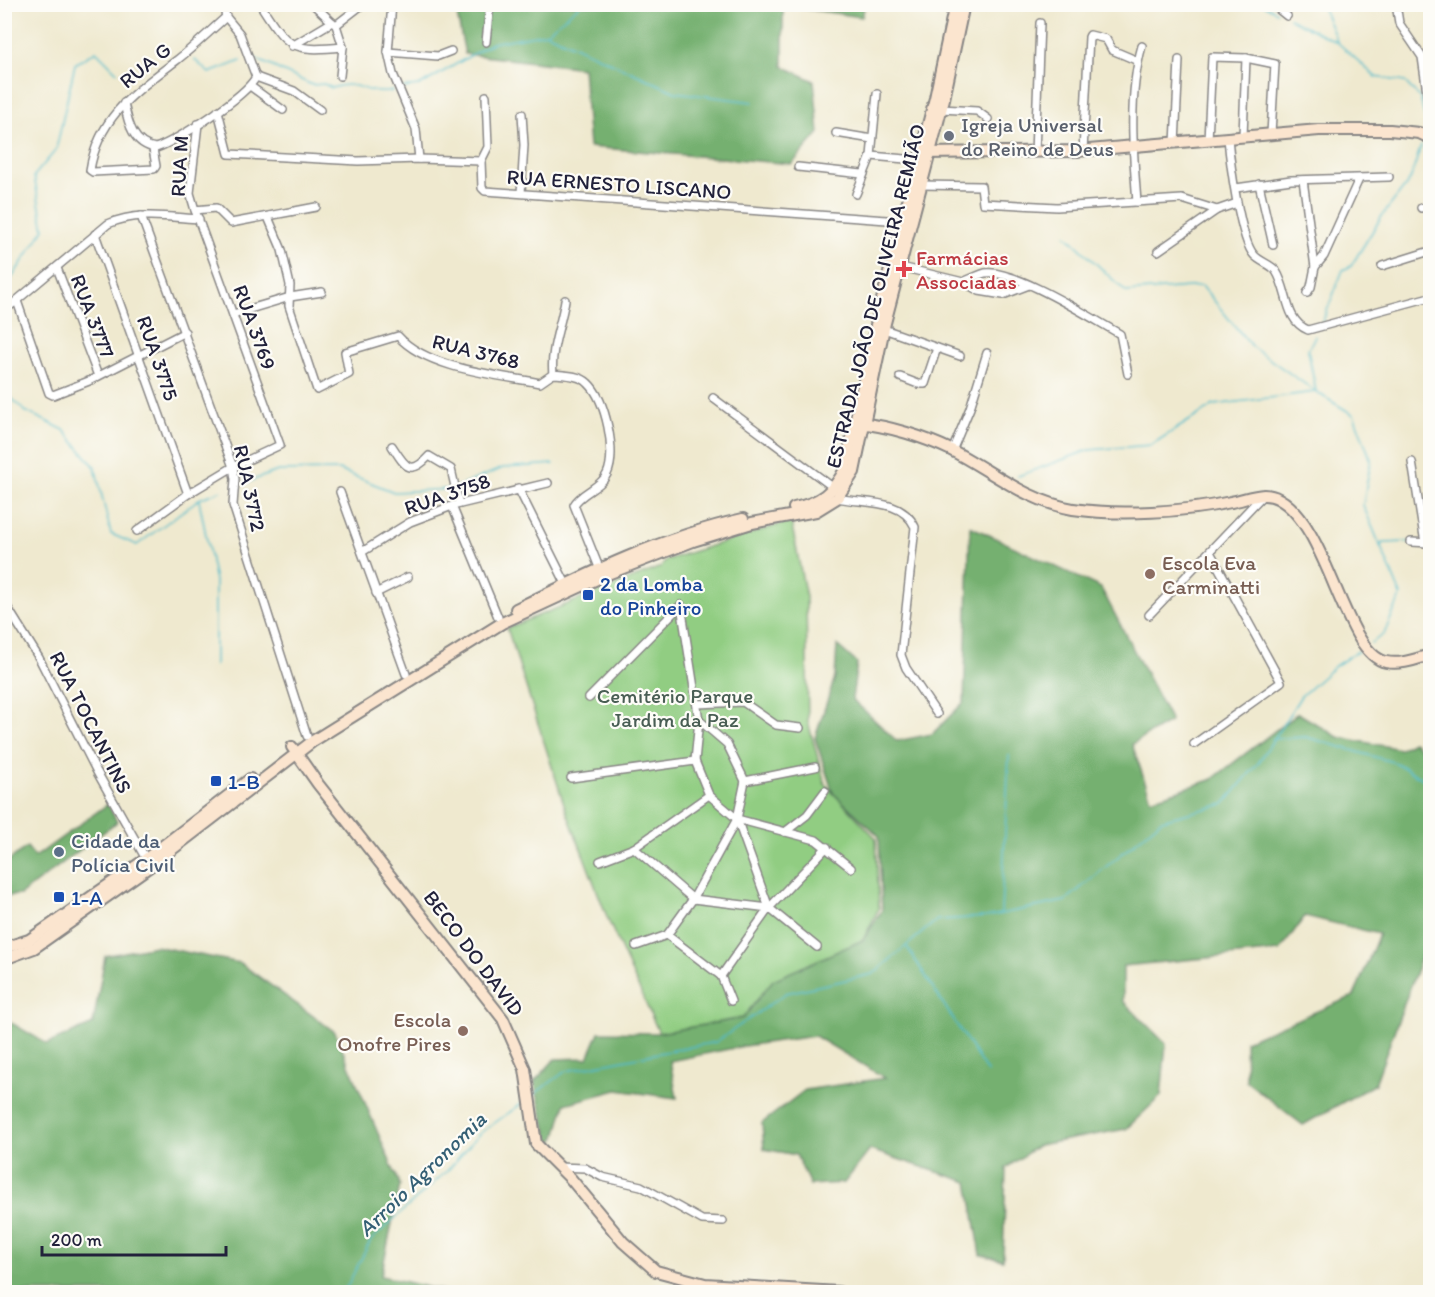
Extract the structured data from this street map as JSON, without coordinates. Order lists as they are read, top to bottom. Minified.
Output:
{"streets":{"main road":["ESTRADA JOÃO DE OLIVEIRA REMIÃO","BECO DO DAVID"],"street":["RUA G","RUA M","RUA ERNESTO LISCANO","RUA 3777","RUA 3769","RUA 3768","RUA 3775","RUA 3772","RUA 3758","RUA TOCANTINS"]},"crossings":[["RUA M","RUA 3769"],["RUA ERNESTO LISCANO","ESTRADA JOÃO DE OLIVEIRA REMIÃO"],["ESTRADA JOÃO DE OLIVEIRA REMIÃO","RUA 3772"],["ESTRADA JOÃO DE OLIVEIRA REMIÃO","RUA TOCANTINS"],["ESTRADA JOÃO DE OLIVEIRA REMIÃO","BECO DO DAVID"],["RUA 3769","RUA 3772"]],"water":["Arroio Agronomia"],"parks":["Cemitério Parque Jardim da Paz"],"places":{"other":["Igreja Universal do Reino de Deus","Escola Eva Carminatti","Cidade da Polícia Civil","Escola Onofre Pires"],"health":["Farmácias Associadas"],"transit":["2 da Lomba do Pinheiro","1-B","1-A"]},"scale_bar":"200 m"}
